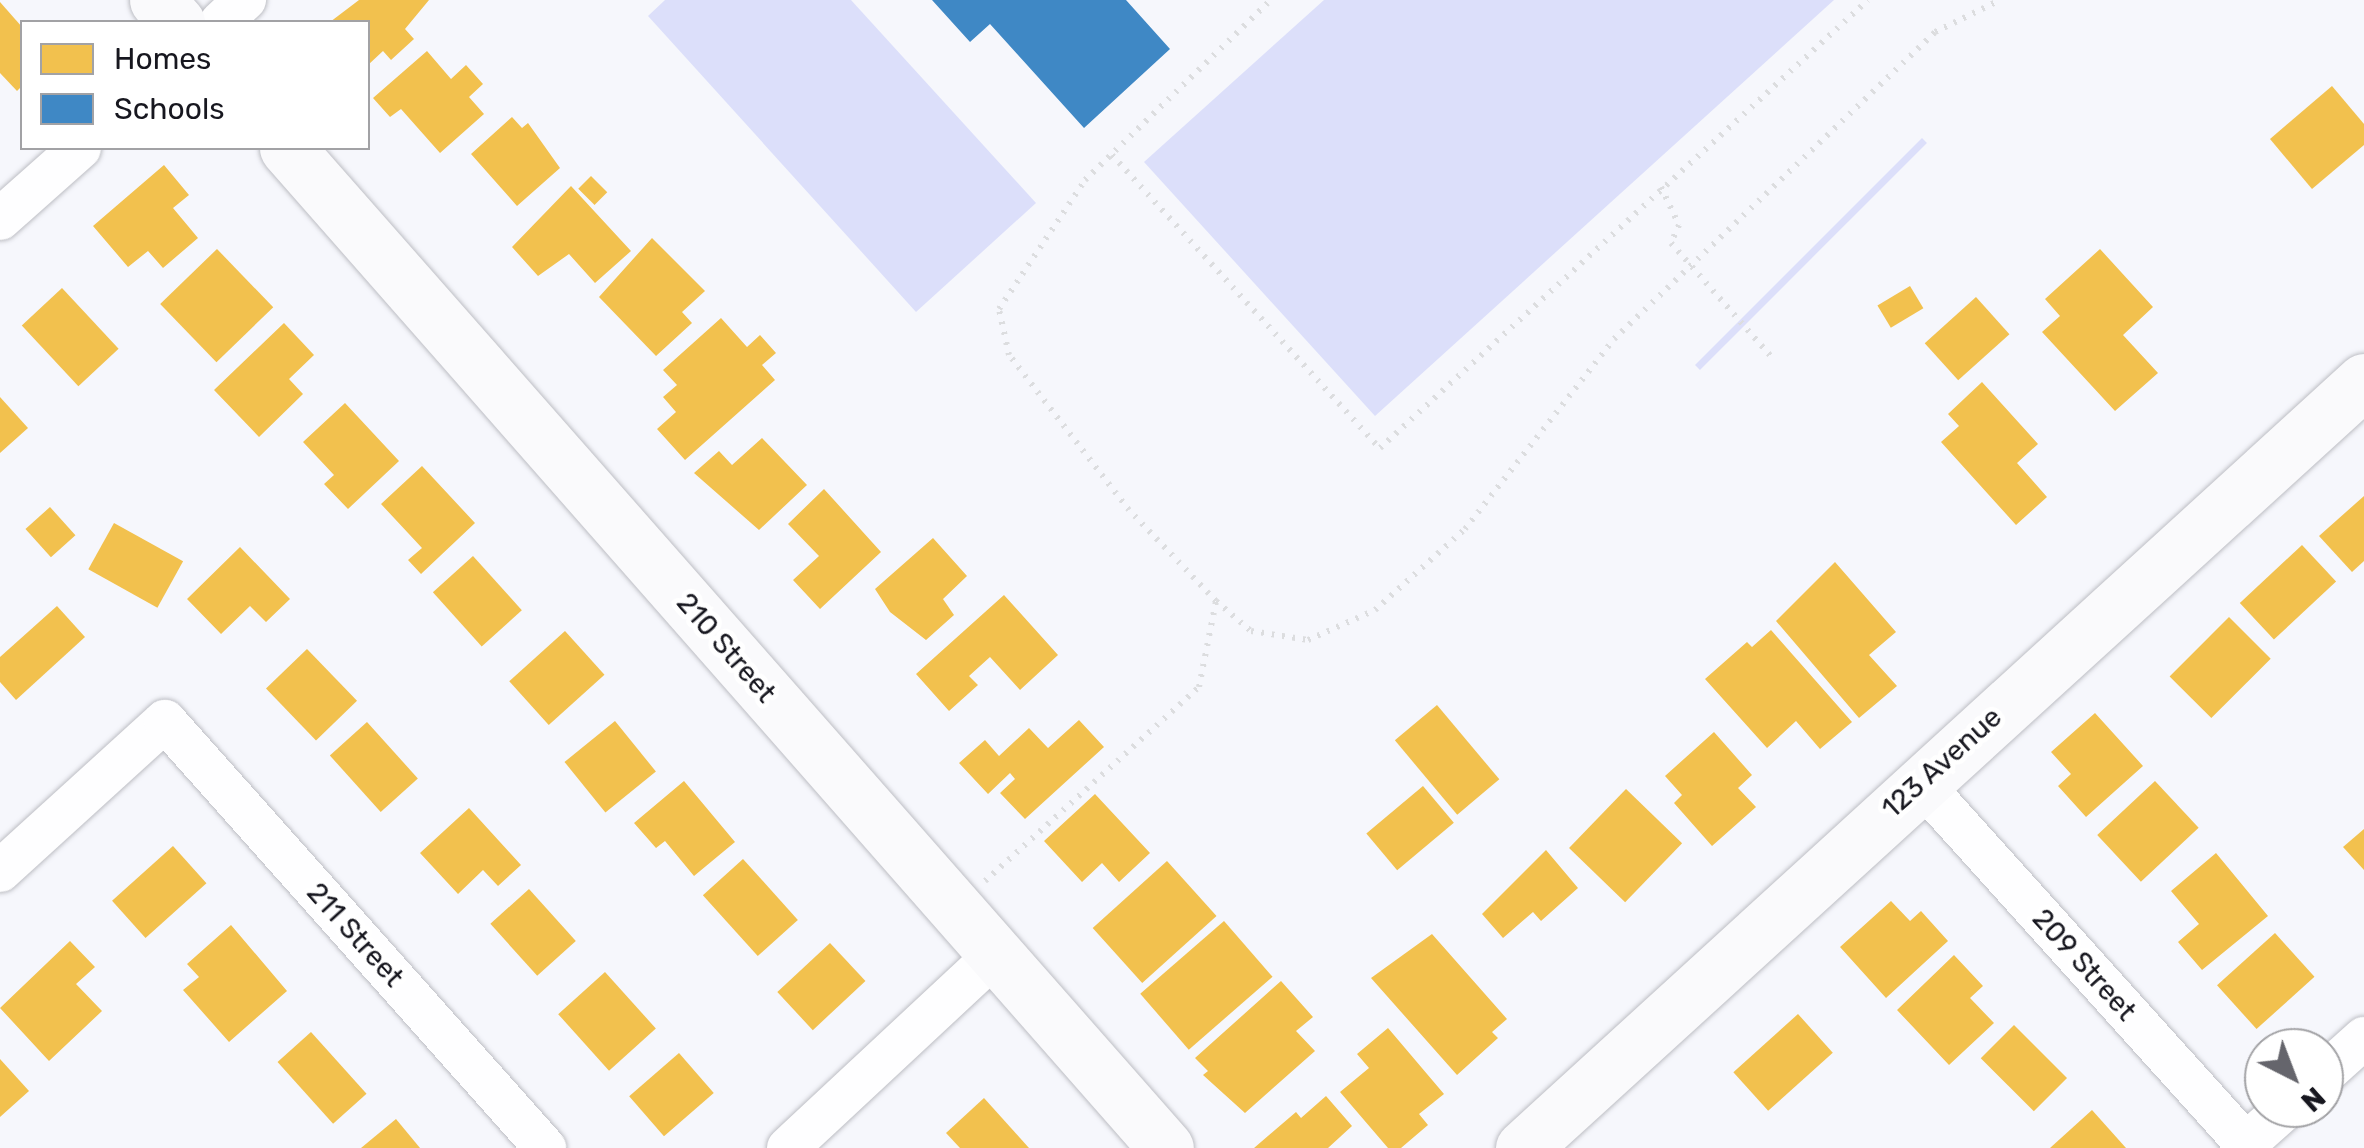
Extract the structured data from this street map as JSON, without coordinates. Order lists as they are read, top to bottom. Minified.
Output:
{"streets":{"street":["210 Street","123 Avenue","211 Street","209 Street"]},"crossings":[["123 Avenue","209 Street"]],"legend":["Homes","Schools"],"north":"bottom right"}
